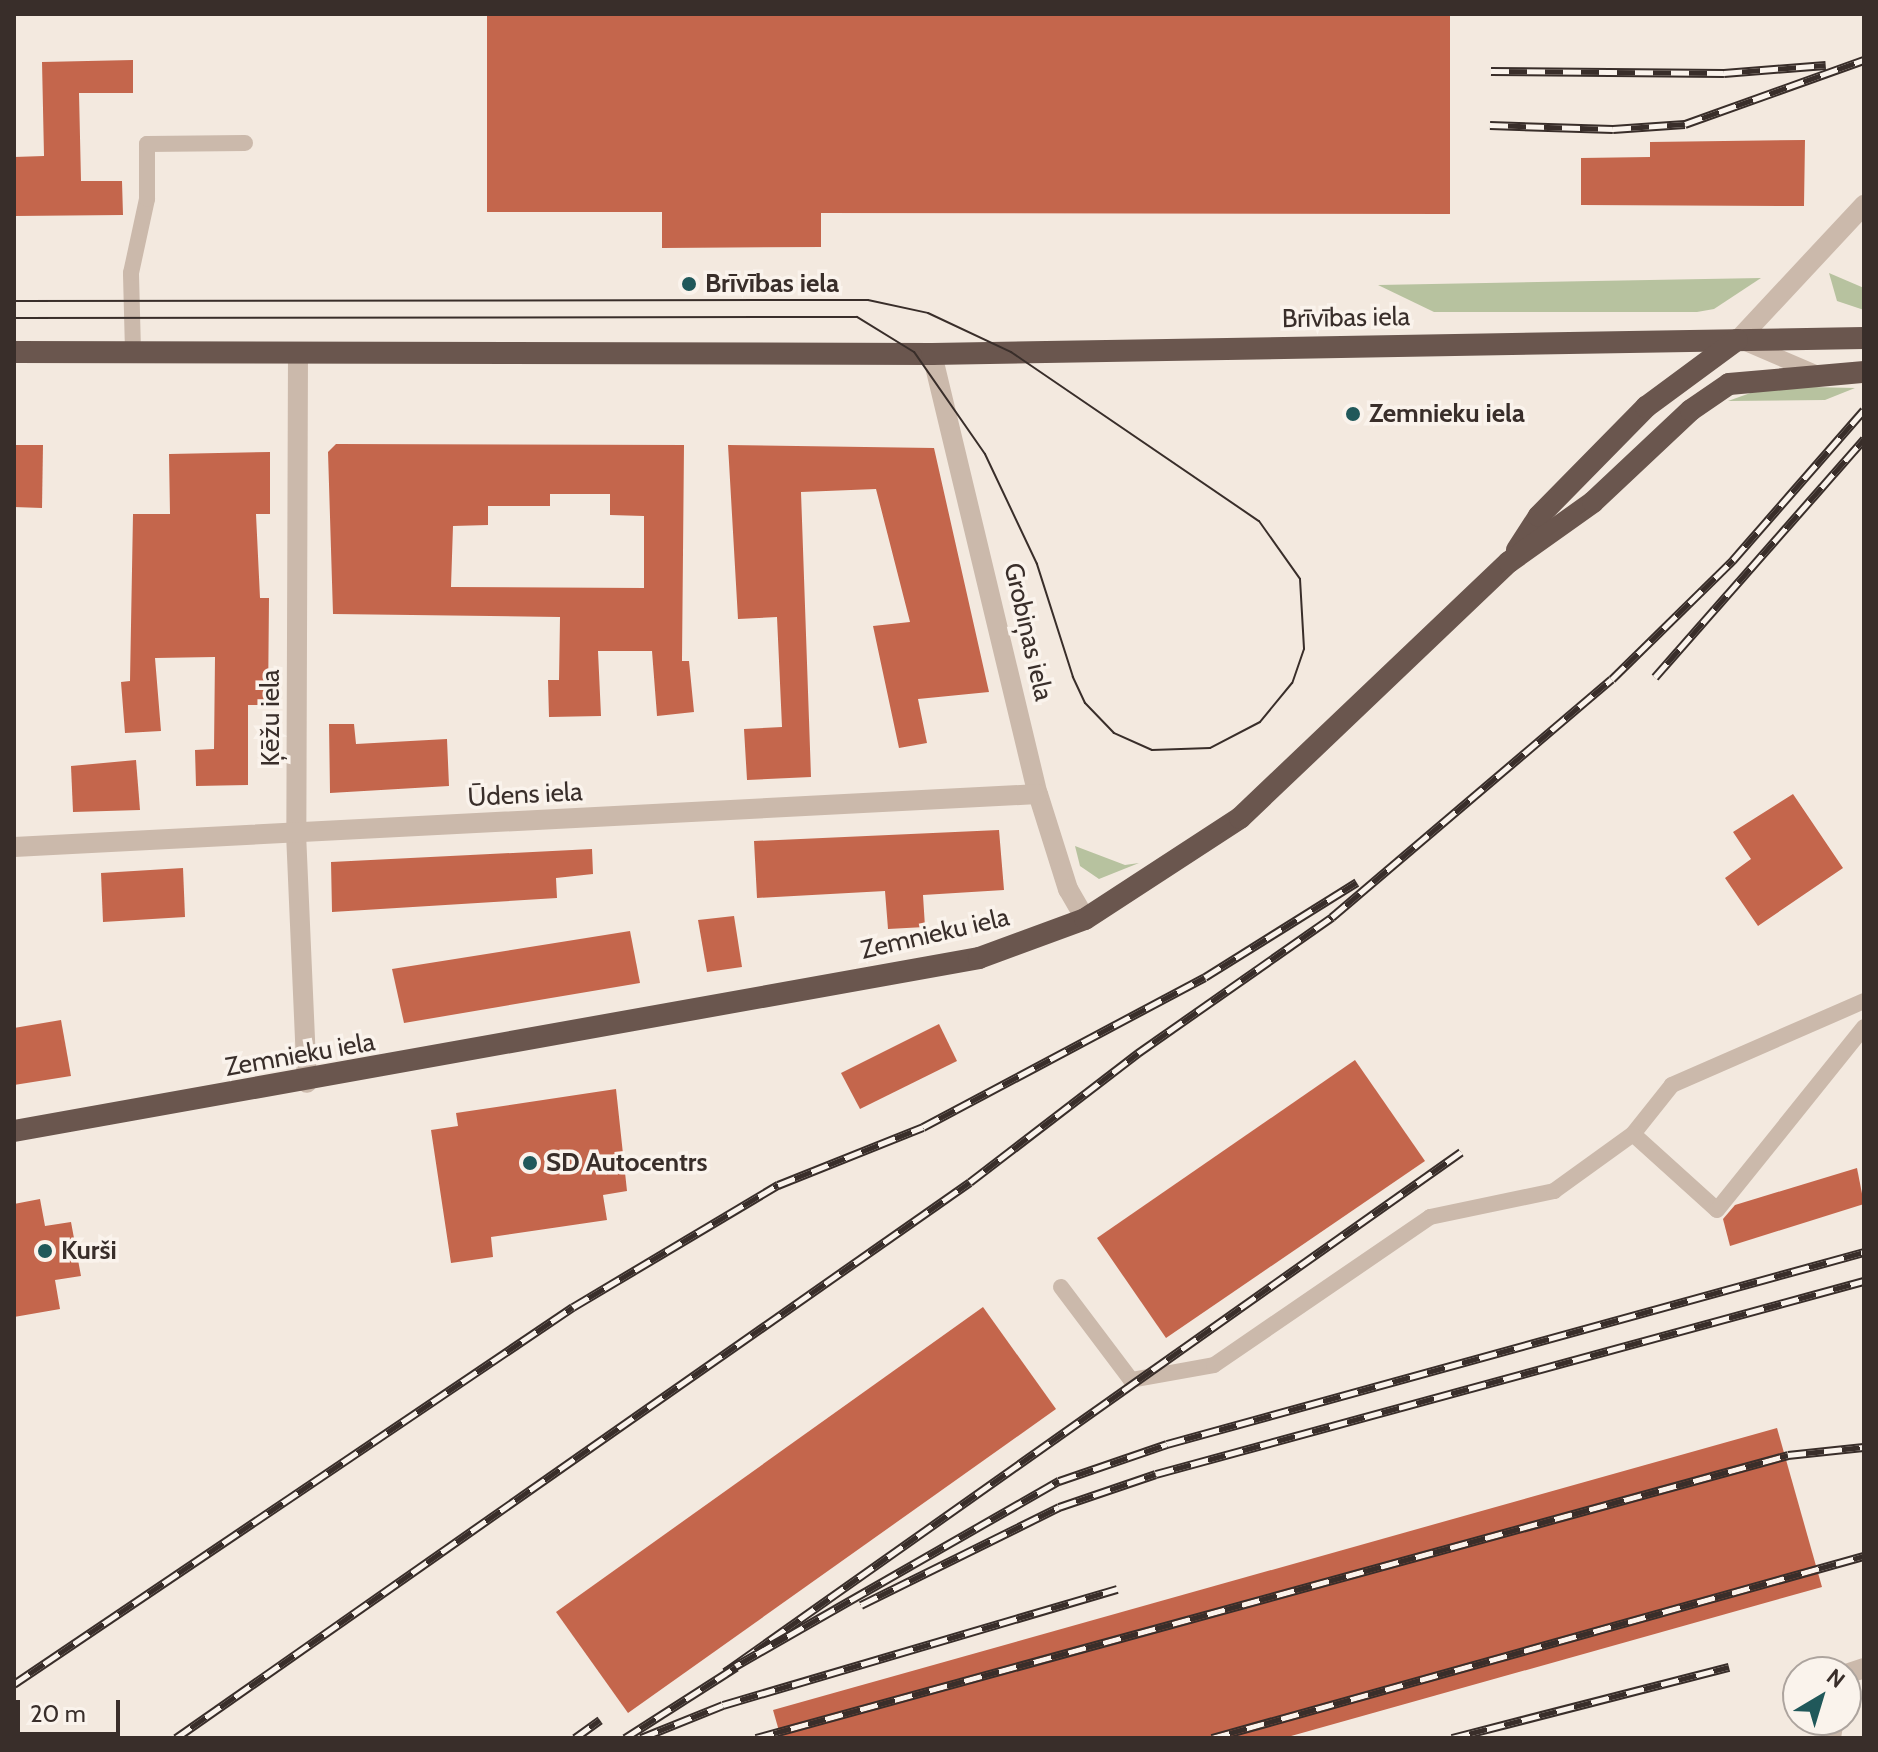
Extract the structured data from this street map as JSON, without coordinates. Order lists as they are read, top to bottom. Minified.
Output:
{"streets":{"highway":["Brīvības iela","Zemnieku iela"],"street":["Grobiņas iela","Ķēžu iela","Ūdens iela"]},"crossings":[["Brīvības iela","Grobiņas iela"],["Brīvības iela","Ķēžu iela"],["Grobiņas iela","Ūdens iela"],["Grobiņas iela","Zemnieku iela"],["Ķēžu iela","Ūdens iela"],["Ķēžu iela","Zemnieku iela"]],"places":["Brīvības iela","Zemnieku iela","SD Autocentrs","Kurši"],"scale_bar":"20 m","north":"top right"}
